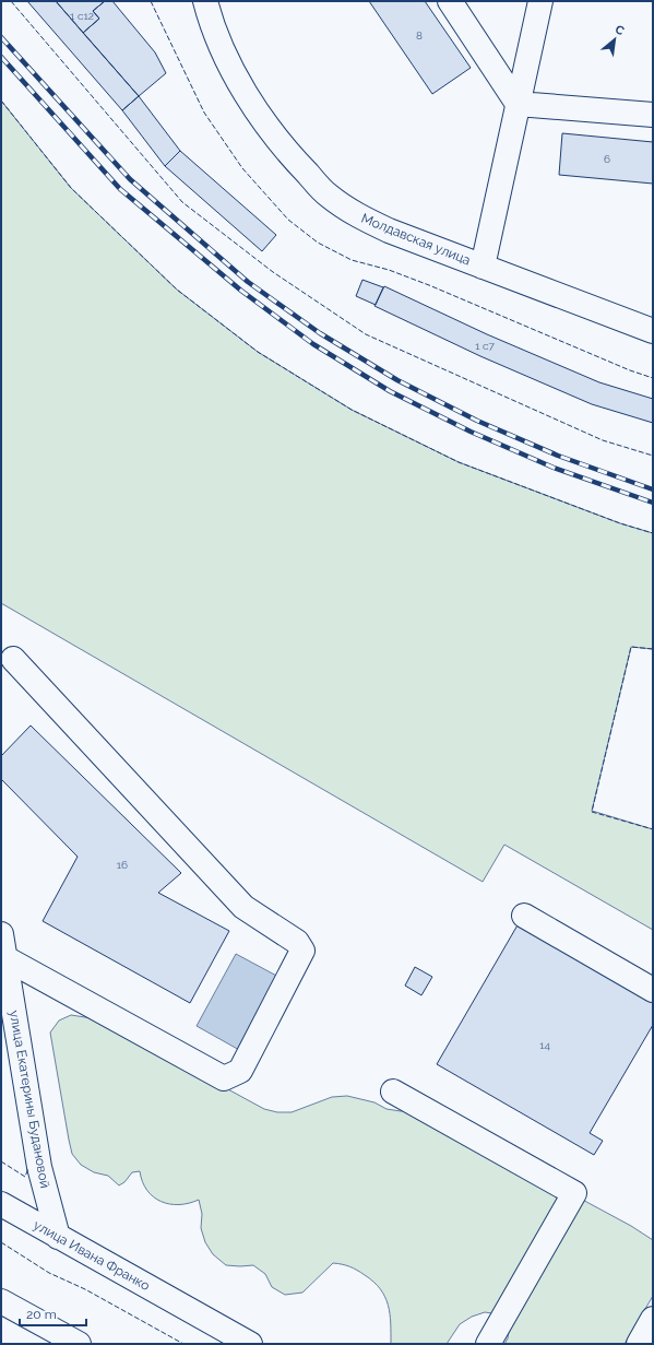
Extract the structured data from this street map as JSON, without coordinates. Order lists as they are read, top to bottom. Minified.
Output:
{"streets":{"street":["Молдавская улица","улица Екатерины Будановой","улица Ивана Франко"]},"crossings":[["улица Екатерины Будановой","улица Ивана Франко"]],"house_numbers":["1 с12","8","6","1 с7","16","14"],"scale_bar":"20 m","north":"top right"}
